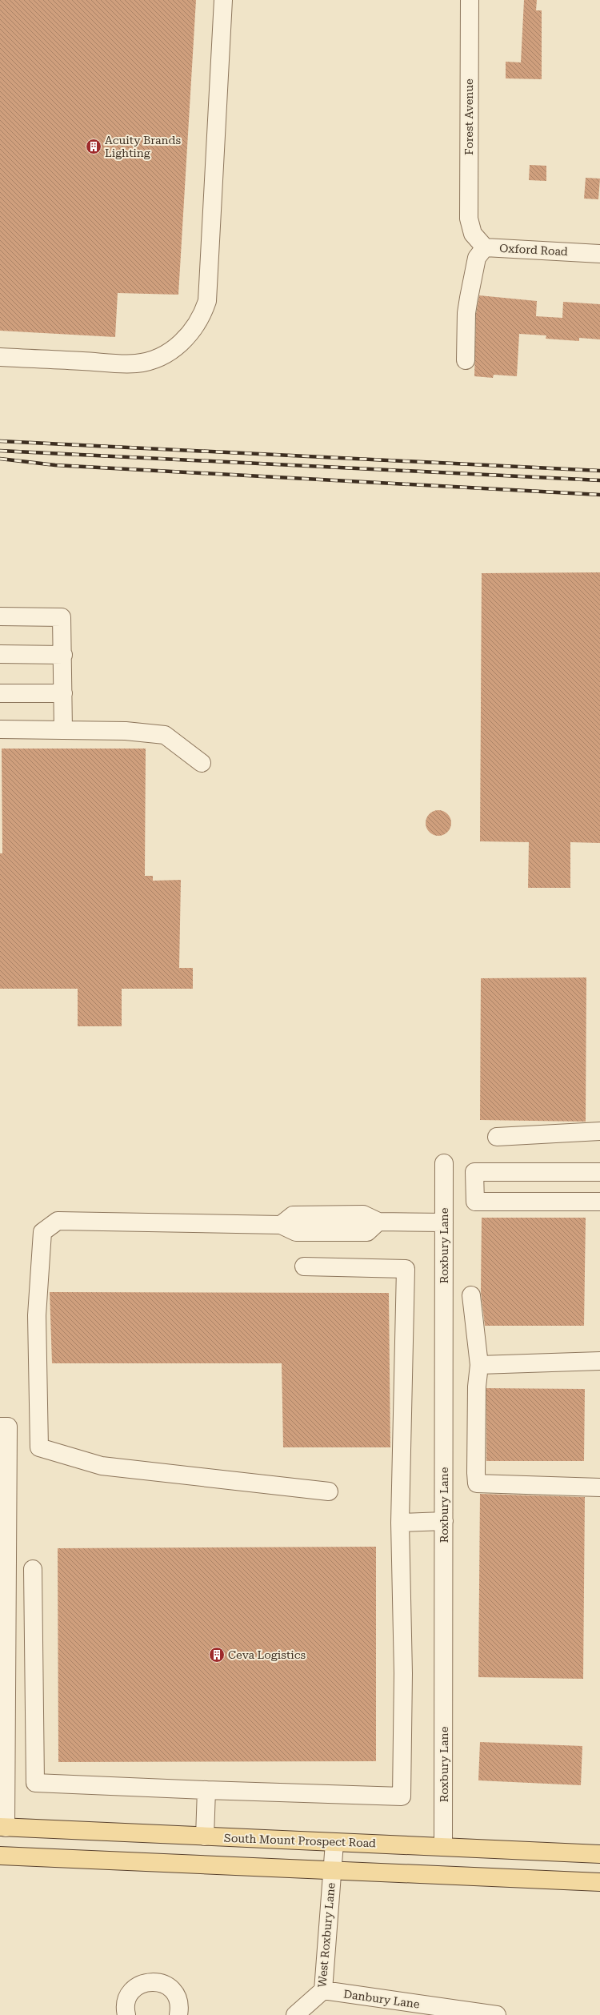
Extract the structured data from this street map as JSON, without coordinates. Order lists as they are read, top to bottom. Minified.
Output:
{"streets":{"main road":["South Mount Prospect Road"],"street":["Forest Avenue","Oxford Road","Roxbury Lane","West Roxbury Lane","Danbury Lane"]},"crossings":[["Forest Avenue","Oxford Road"],["Roxbury Lane","South Mount Prospect Road"],["South Mount Prospect Road","West Roxbury Lane"],["West Roxbury Lane","Danbury Lane"]],"places":{"building":["Acuity Brands Lighting","Ceva Logistics"]}}
